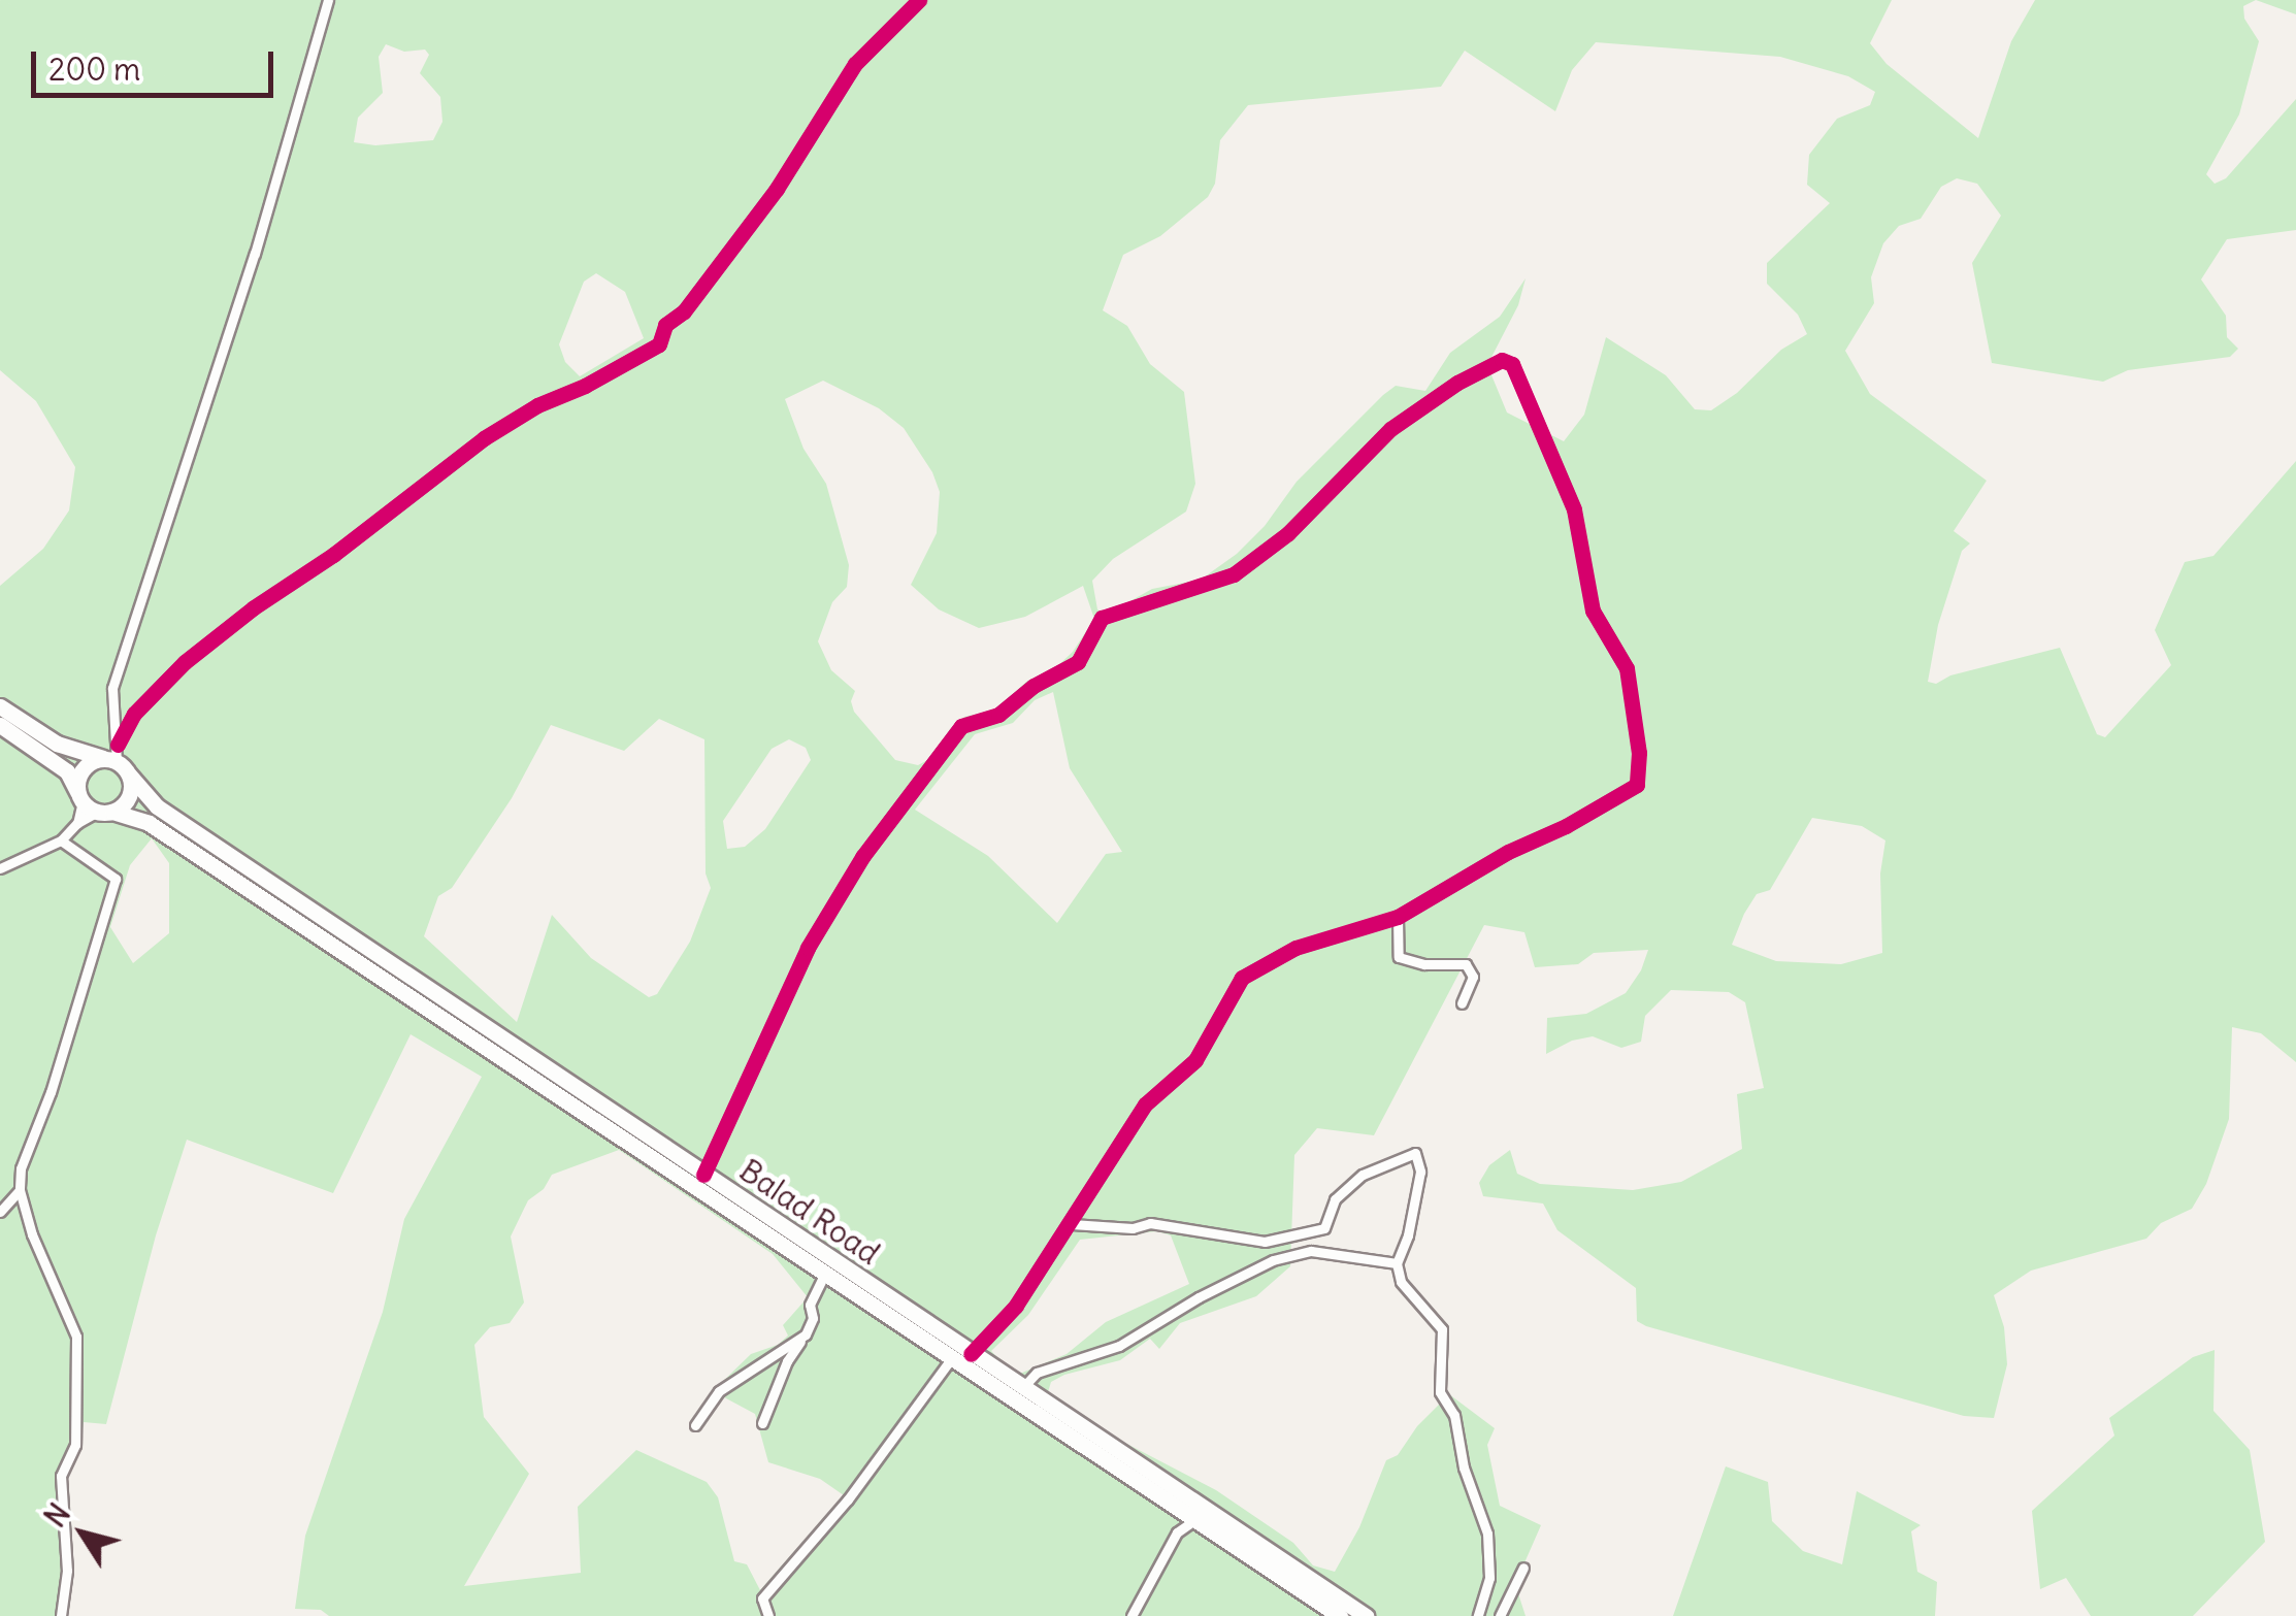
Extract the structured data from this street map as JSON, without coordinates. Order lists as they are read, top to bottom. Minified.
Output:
{"streets":{"highway":["Balad Road"]},"scale_bar":"200 m","north":"top left"}
